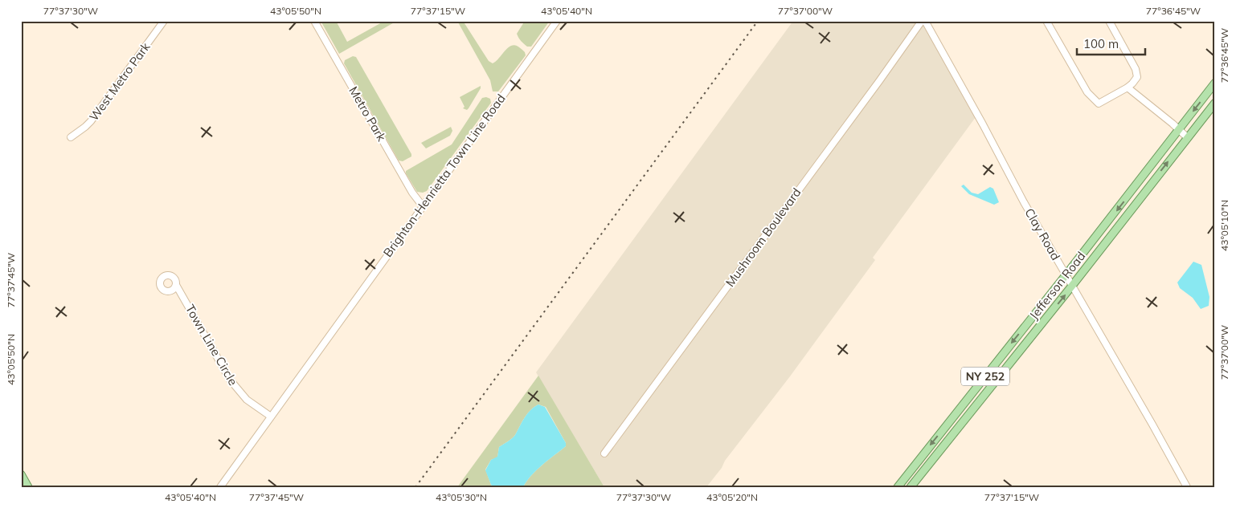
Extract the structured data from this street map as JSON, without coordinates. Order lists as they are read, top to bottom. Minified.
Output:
{"streets":{"main road":["Jefferson Road","NY 252"],"street":["West Metro Park","Metro Park","Brighton-Henrietta Town Line Road","Clay Road","Mushroom Boulevard","Town Line Circle"]},"crossings":[["Metro Park","Brighton-Henrietta Town Line Road"],["Brighton-Henrietta Town Line Road","Town Line Circle"],["Clay Road","Jefferson Road"]],"scale_bar":"100 m","coordinates":["77°37'30\"W","43°05'50\"N","77°37'15\"W","43°05'40\"N","77°37'00\"W","77°36'45\"W","43°05'10\"N","77°37'45\"W","43°05'30\"N","43°05'20\"N"]}
